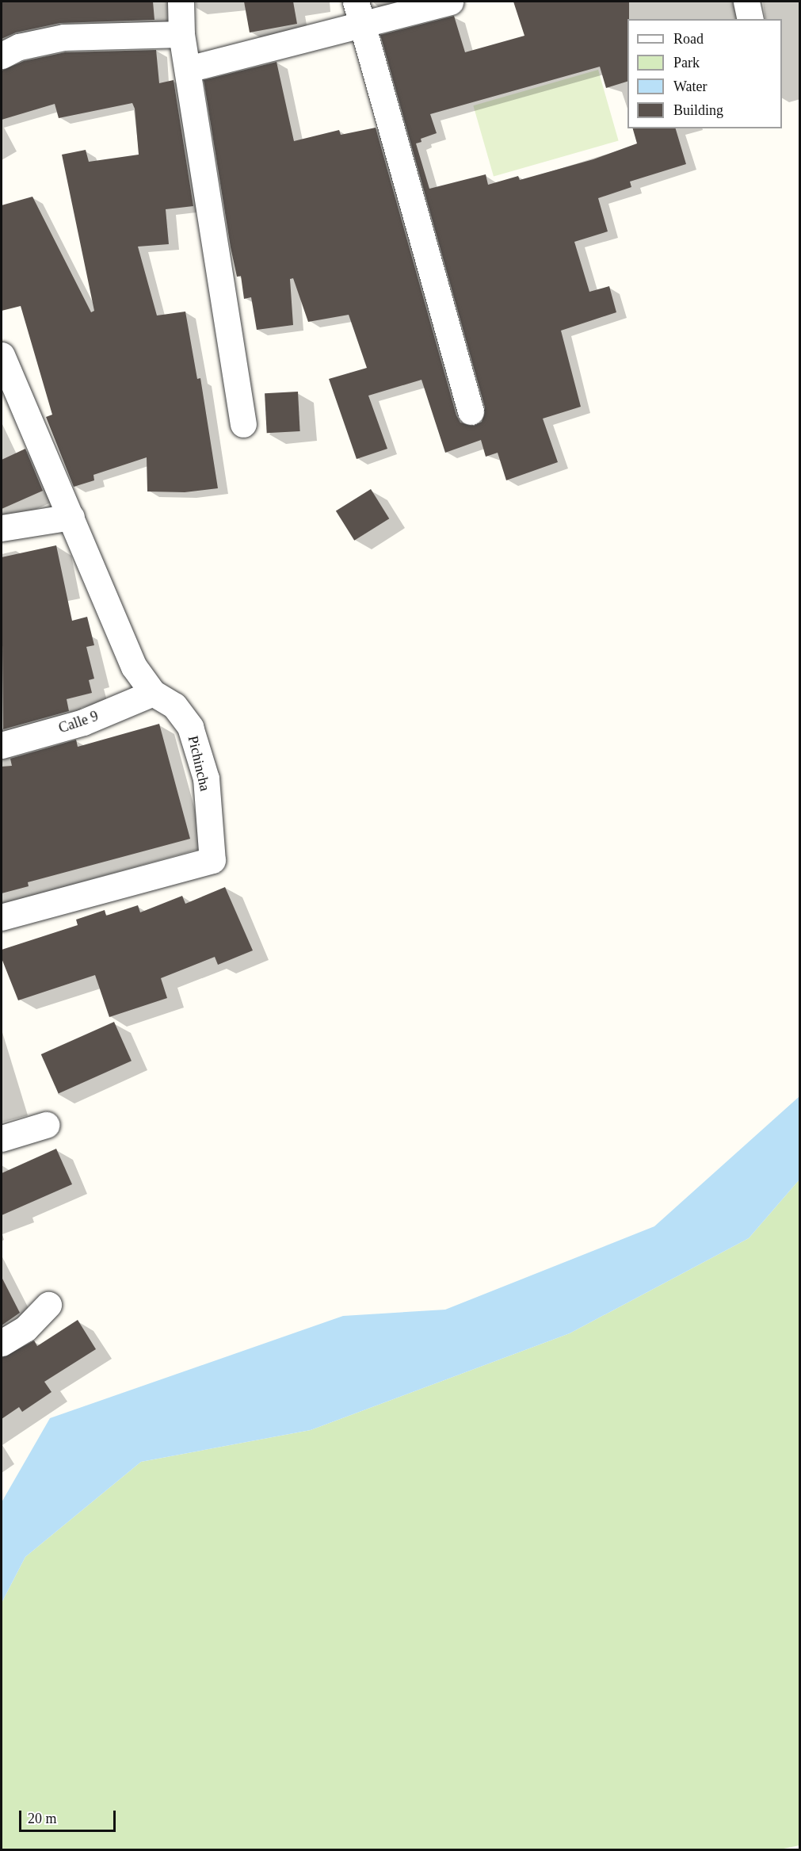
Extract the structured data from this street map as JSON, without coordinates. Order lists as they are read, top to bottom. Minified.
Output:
{"streets":{"street":["Calle 9","Pichincha"]},"crossings":[["Calle 9","Pichincha"]],"legend":["Road","Park","Water","Building"],"scale_bar":"20 m"}
